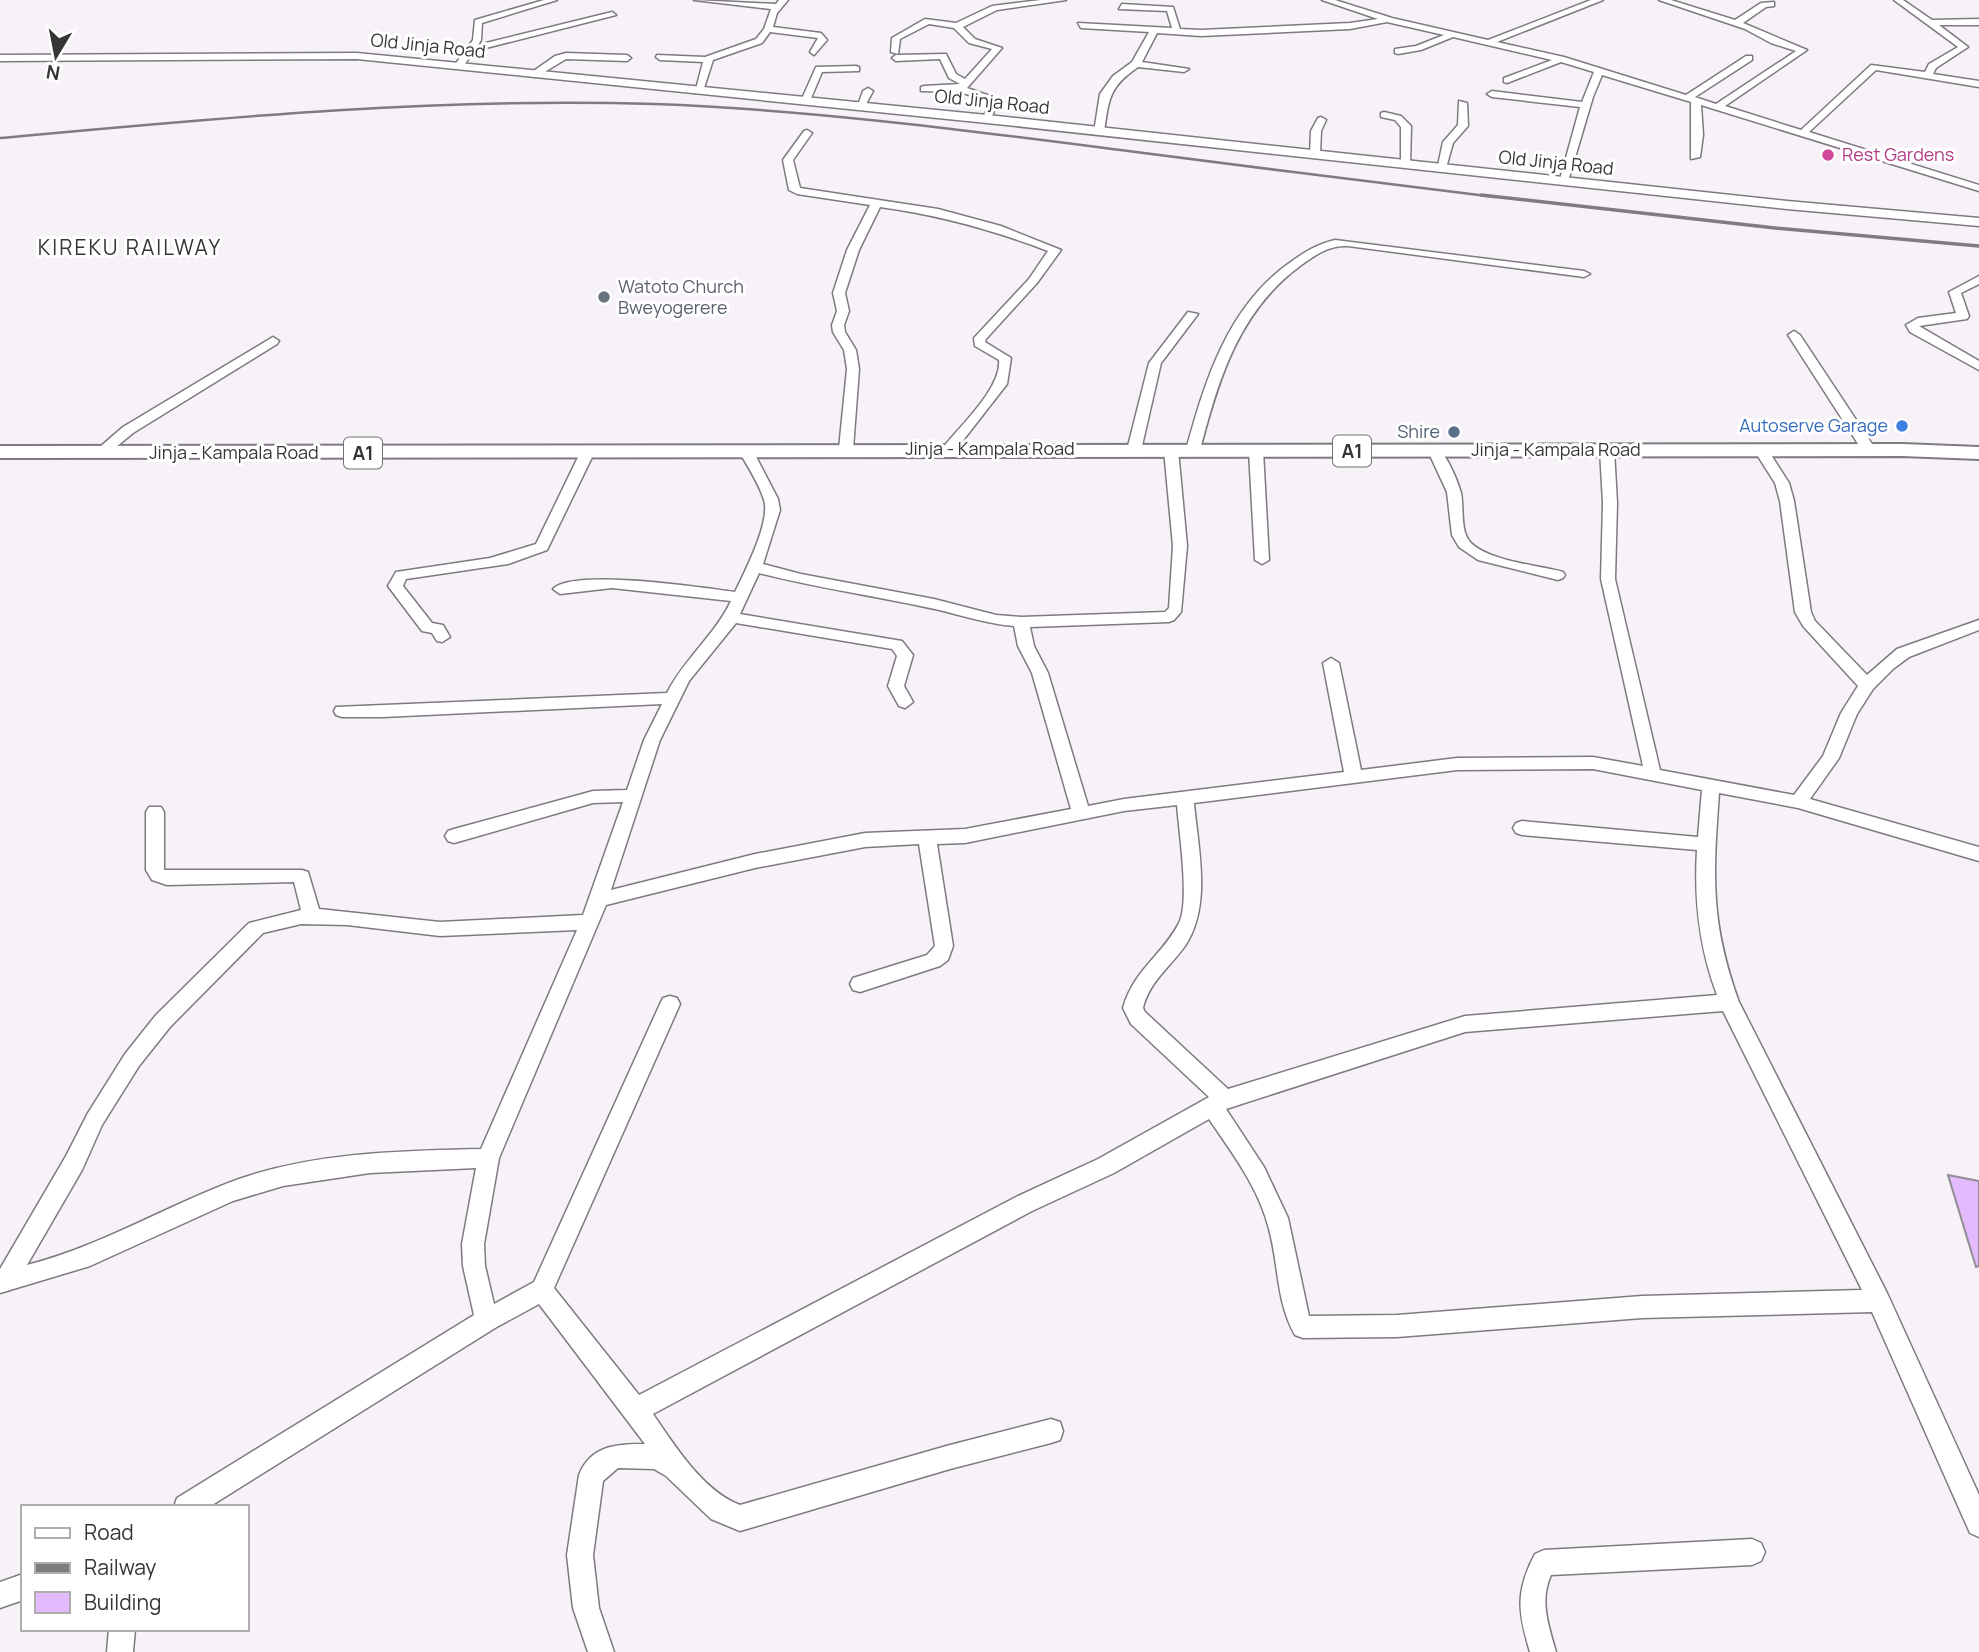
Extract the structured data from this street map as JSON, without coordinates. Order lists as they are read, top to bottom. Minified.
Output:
{"streets":{"highway":["Jinja - Kampala Road","A1"],"main road":["Old Jinja Road"]},"districts":["KIREKU RAILWAY"],"places":["Rest Gardens","Watoto Church Bweyogerere","Autoserve Garage","Shire"],"legend":["Road","Railway","Building"],"north":"bottom"}
